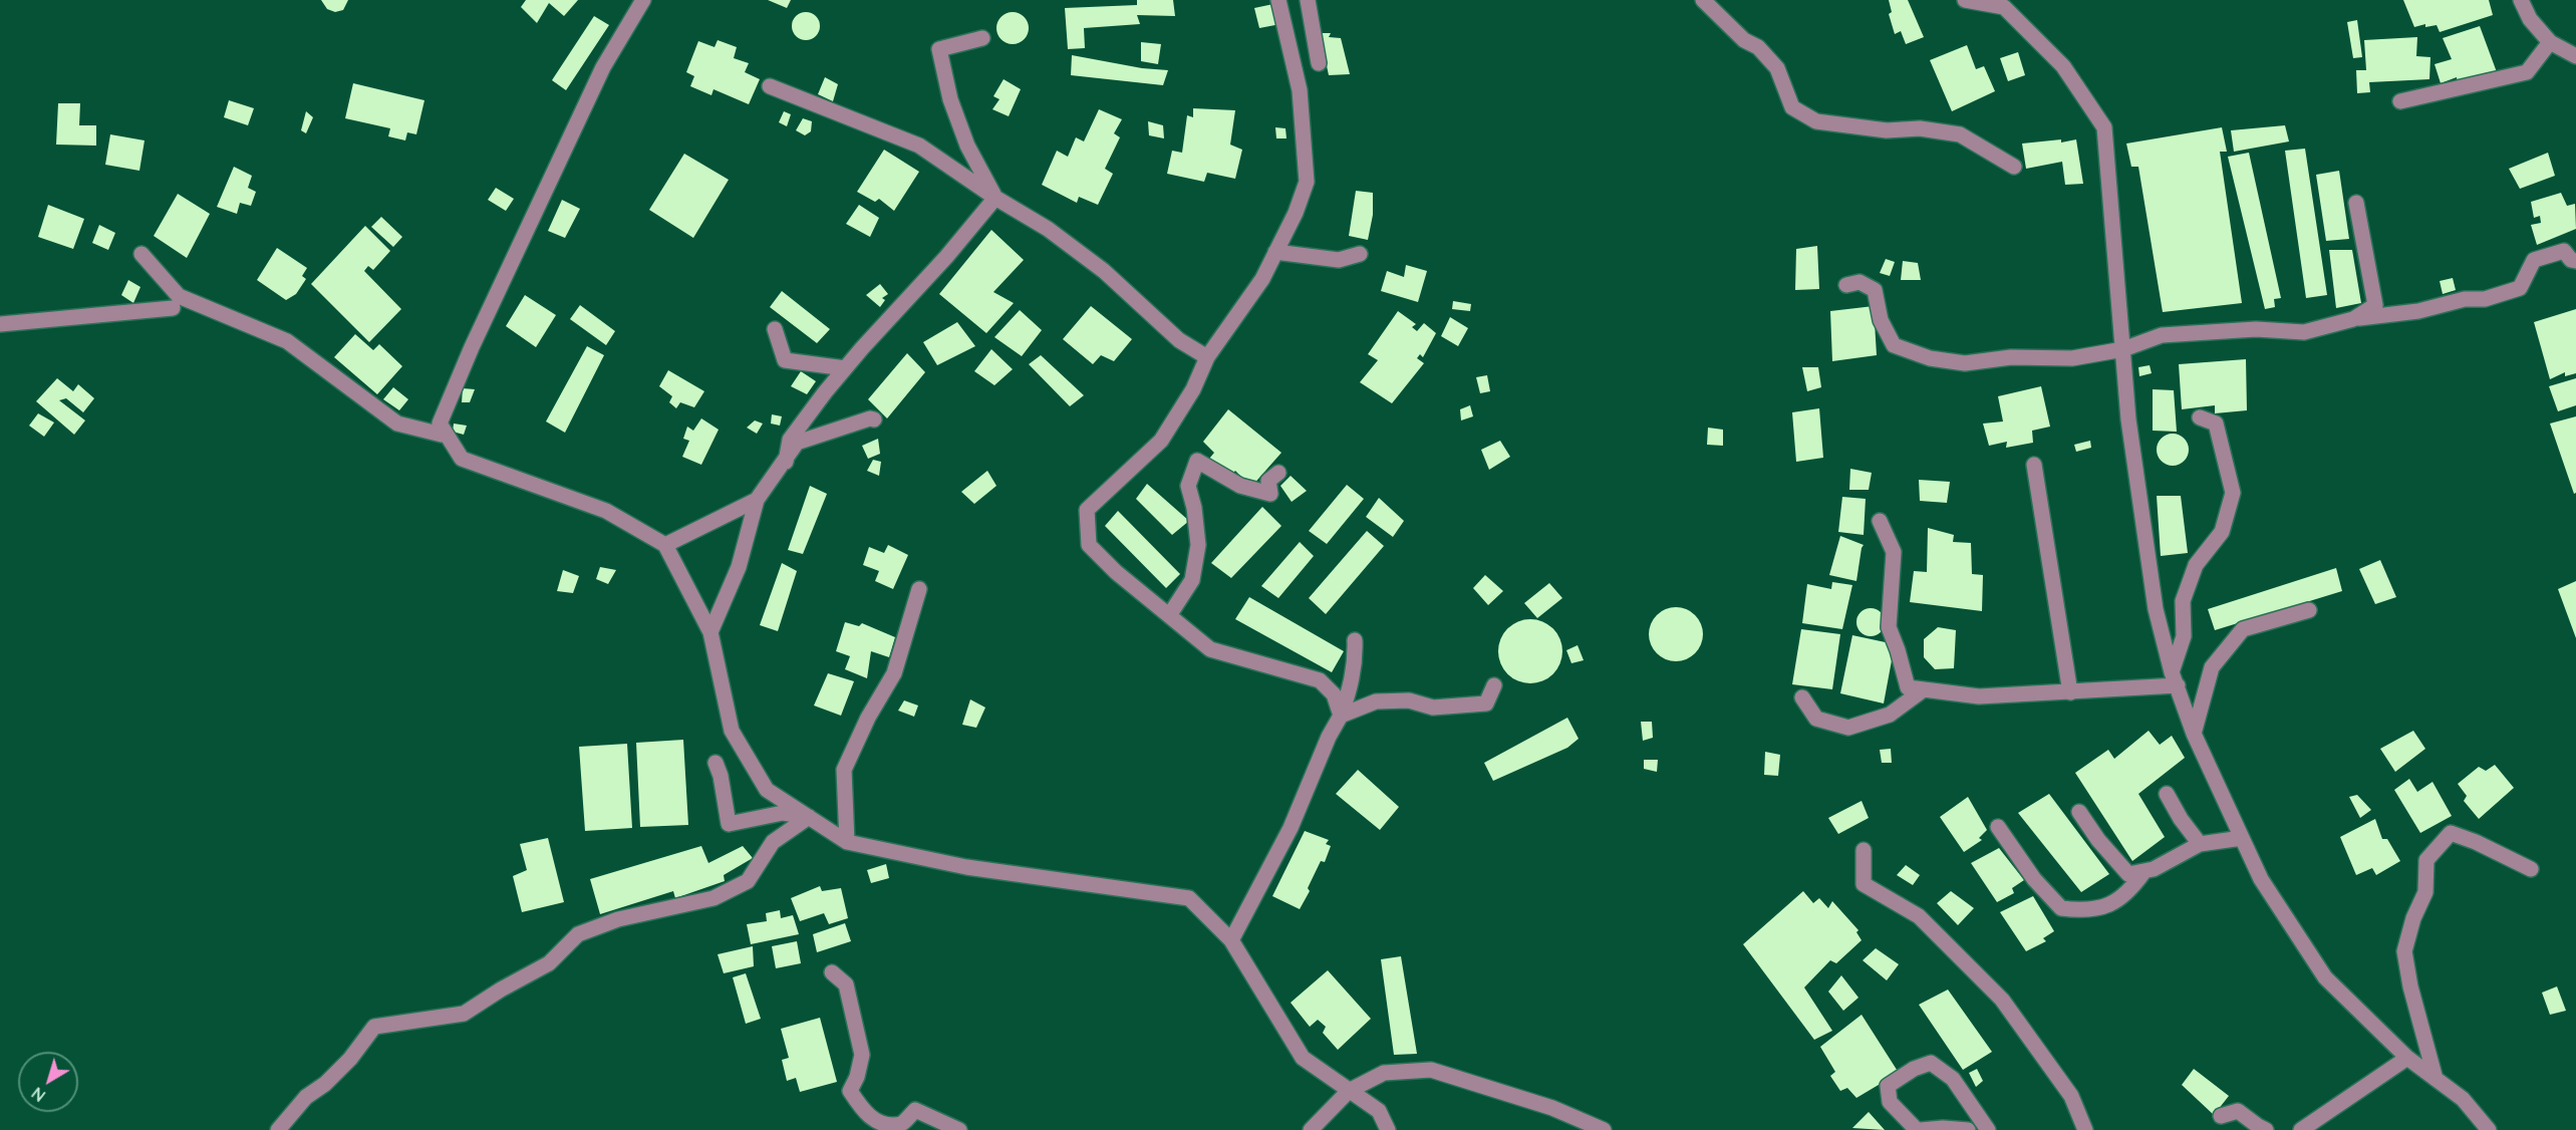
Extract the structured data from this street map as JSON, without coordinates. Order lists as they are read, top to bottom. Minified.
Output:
{"north":"bottom left"}
